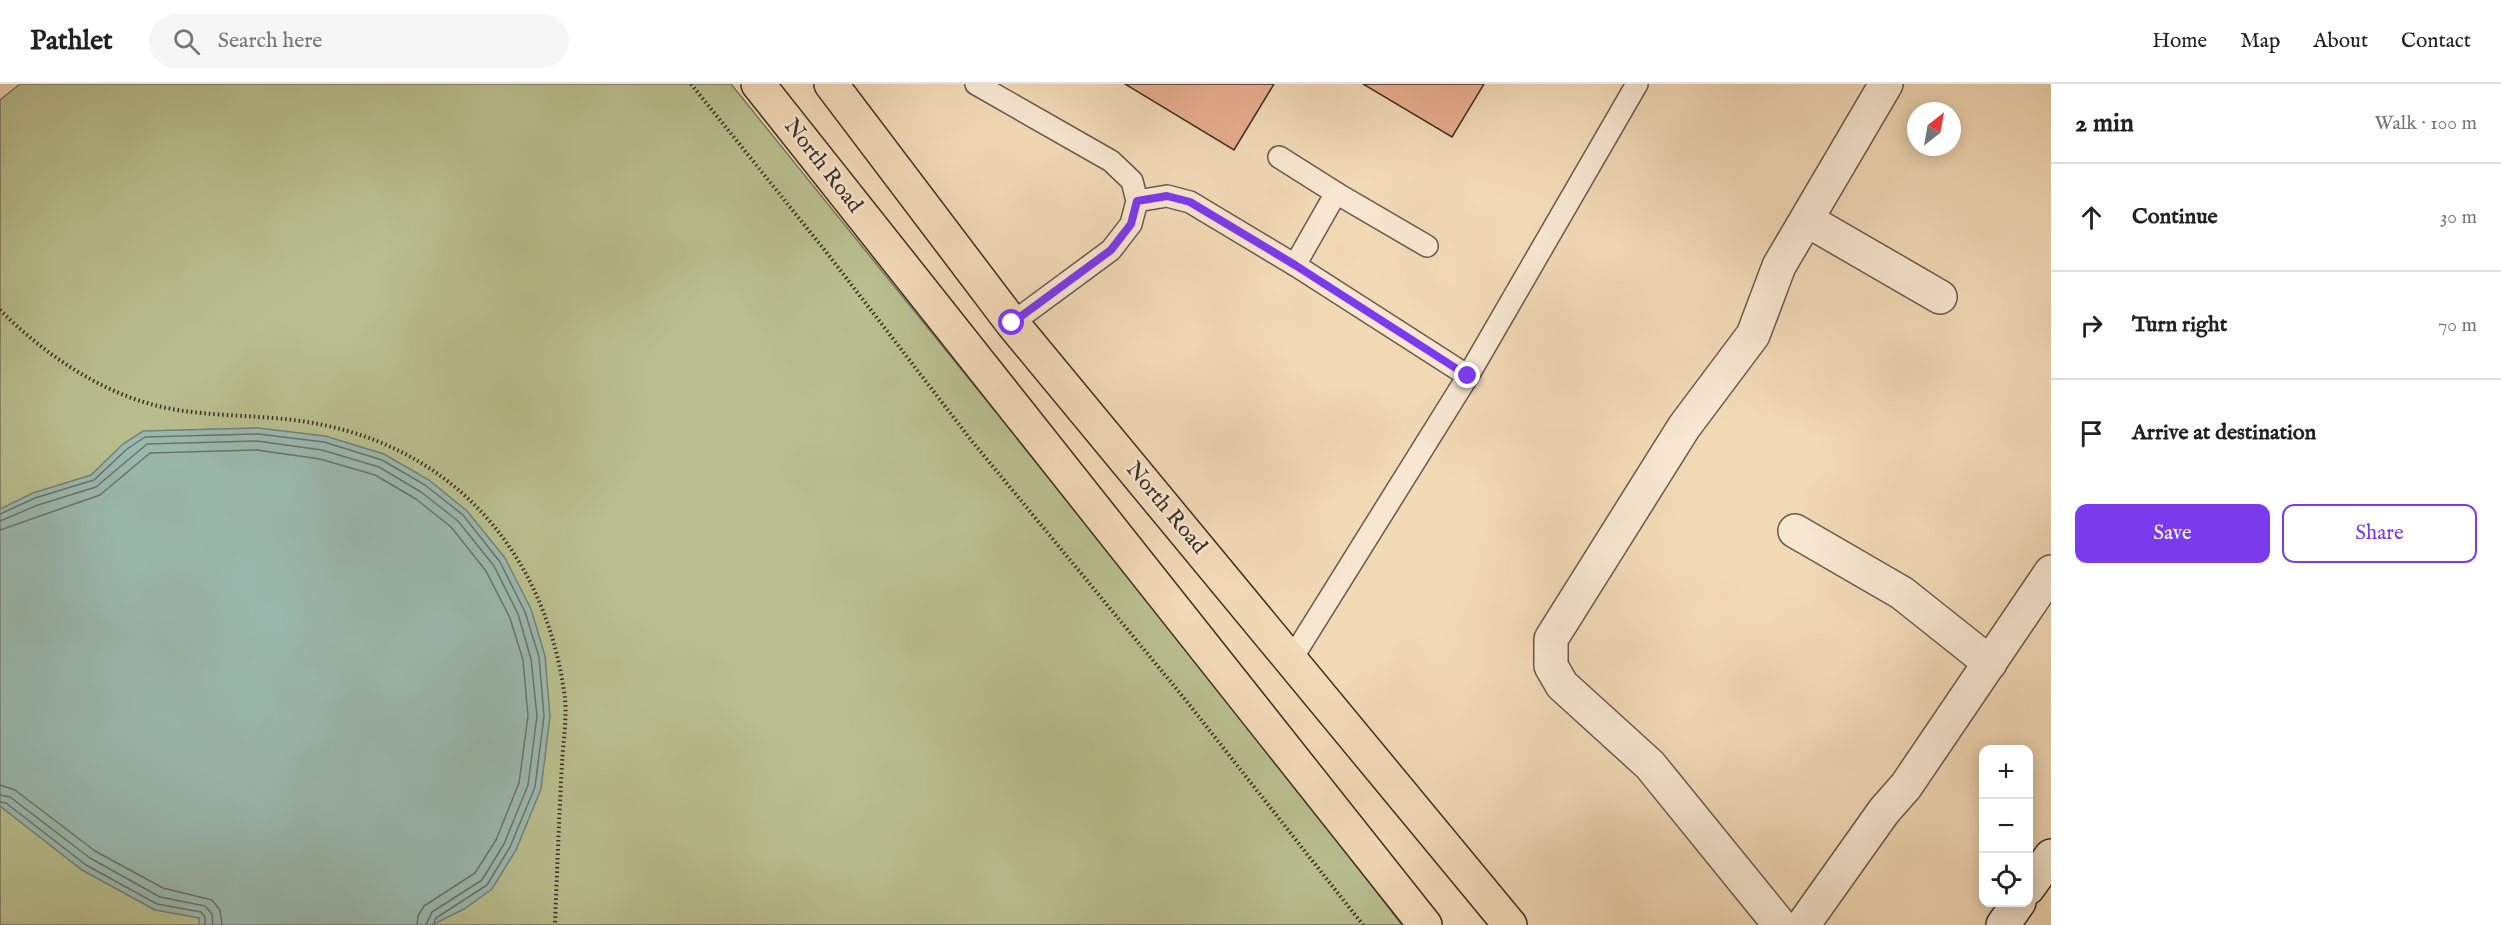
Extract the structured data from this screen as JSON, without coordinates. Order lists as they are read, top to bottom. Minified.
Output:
{"streets":{"main road":["North Road"]},"north":"top right","page":{"header":"Pathlet","search":"Search here","nav":["Home","Map","About","Contact"],"heading":["2 min","Walk · 100 m"],"list":[["Continue","30 m"],["Turn right","70 m"],"Arrive at destination"],"buttons":["Save","Share"],"map_buttons":["+","−"]}}
